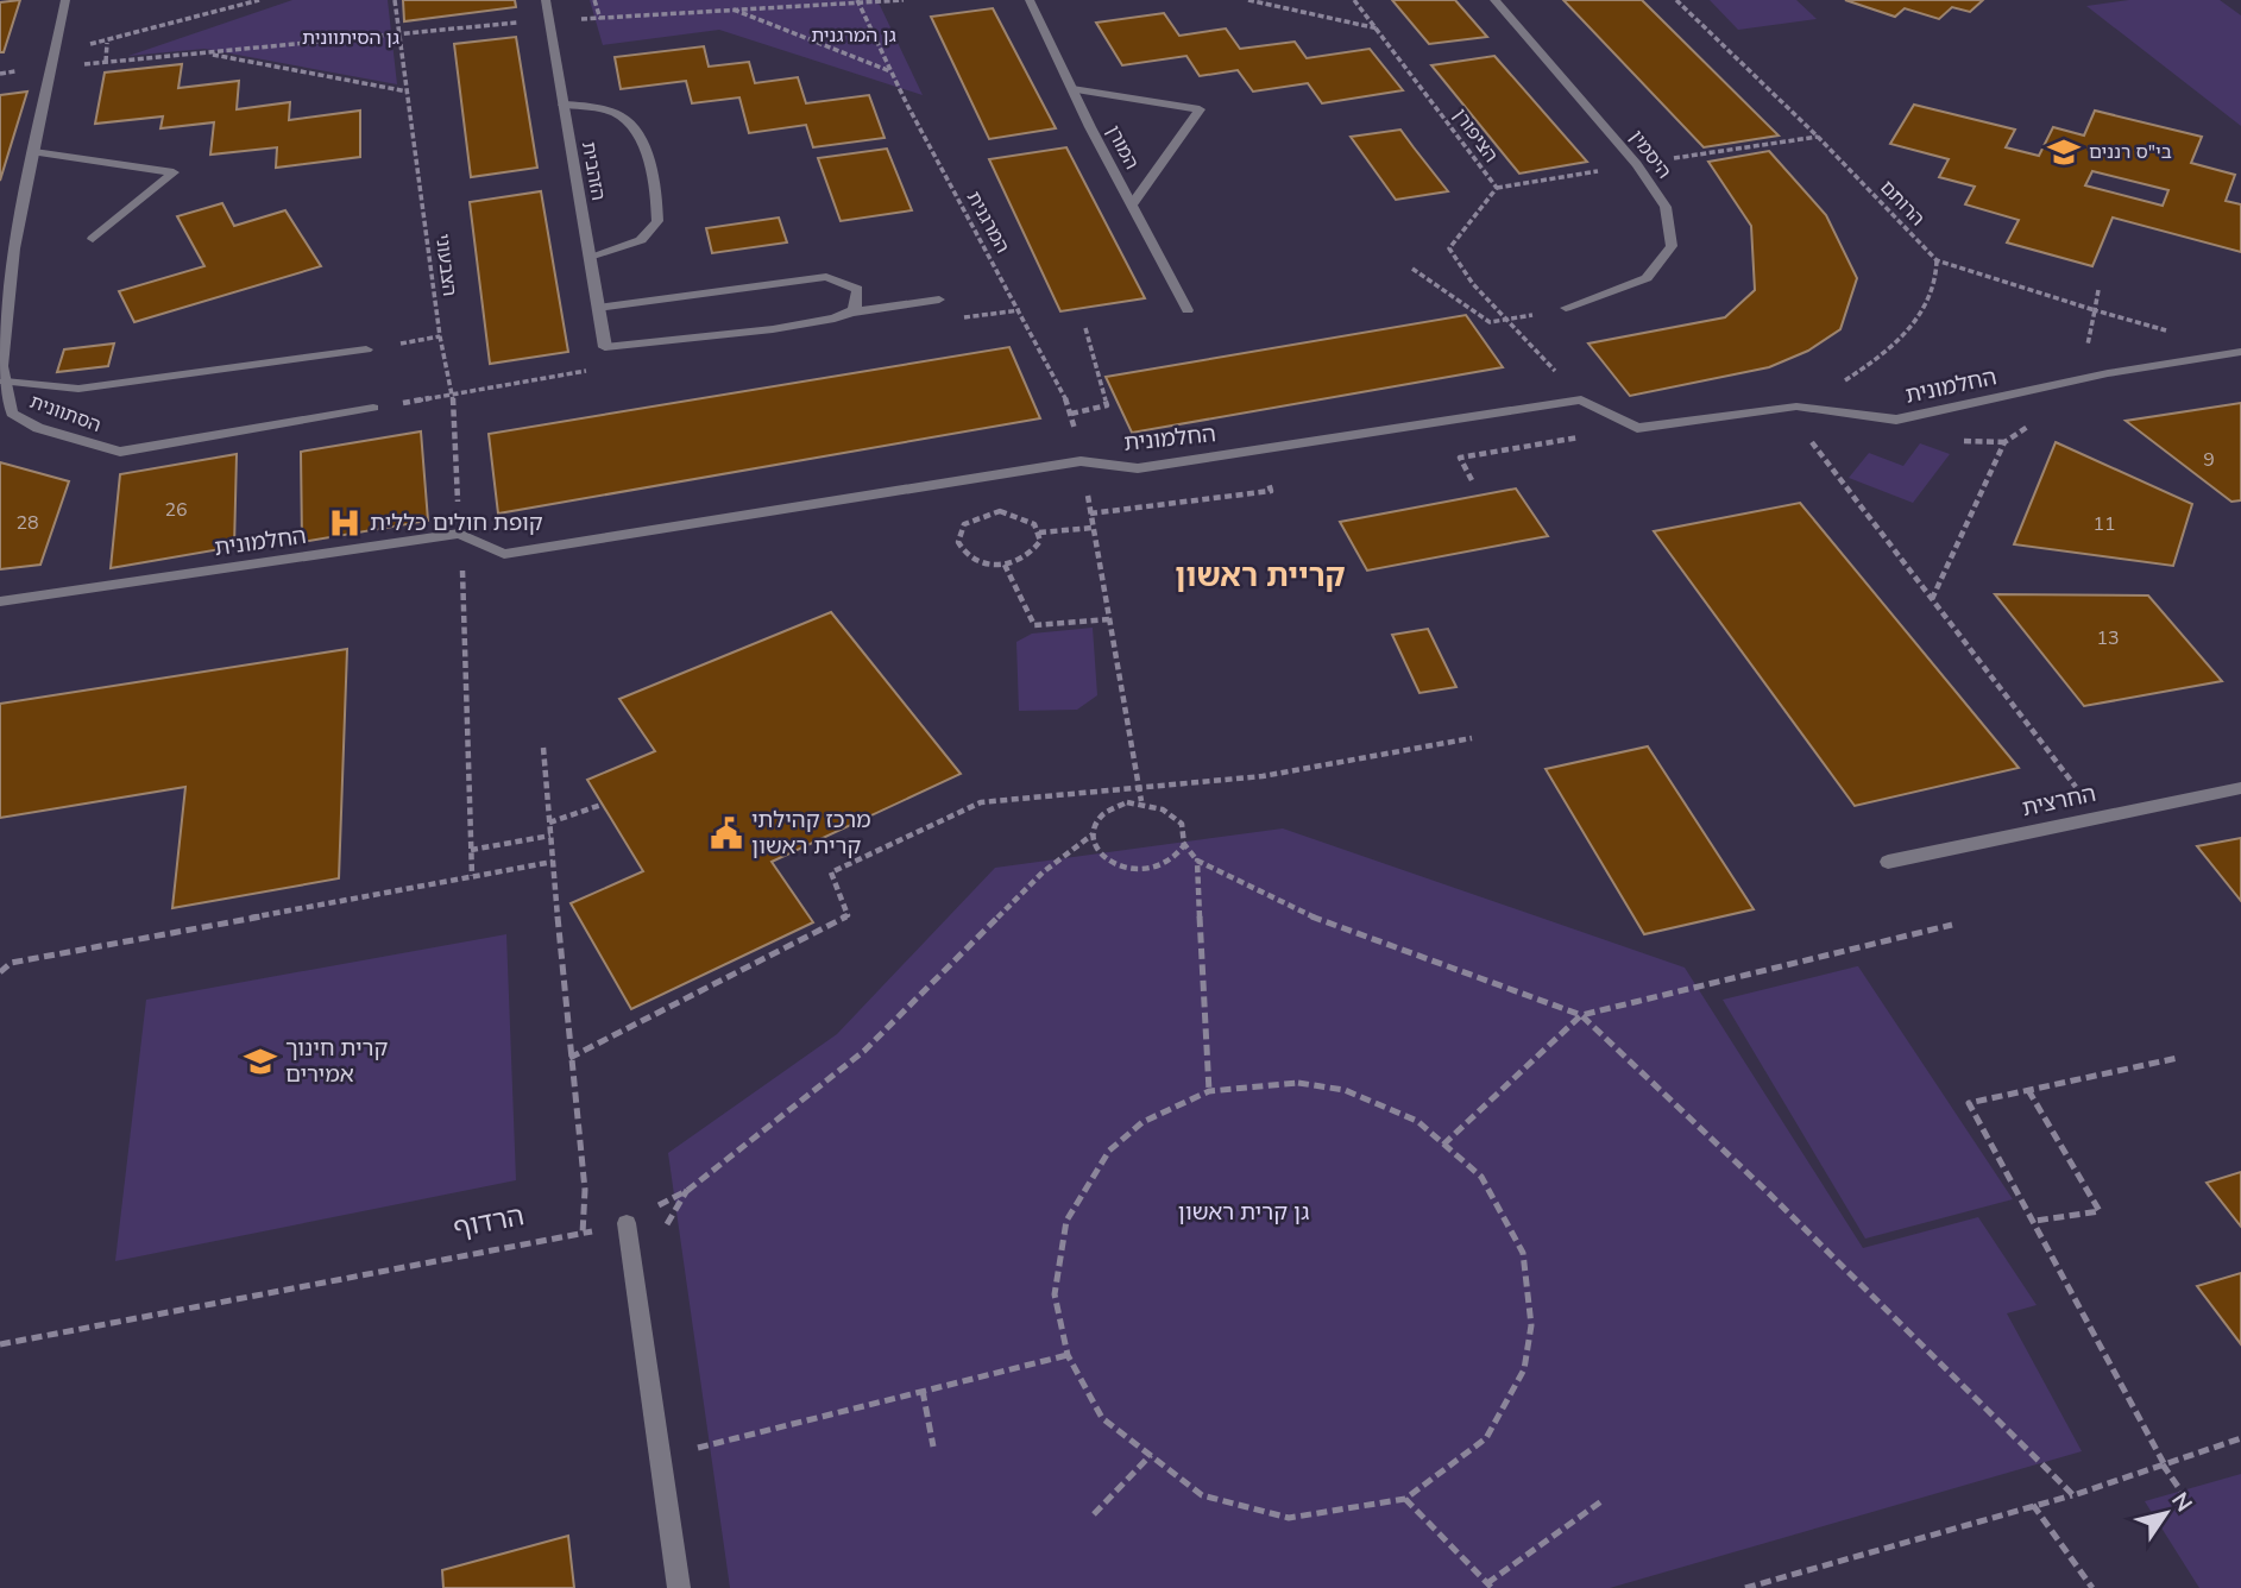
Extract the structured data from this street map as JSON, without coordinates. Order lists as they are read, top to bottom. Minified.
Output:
{"streets":{"street":["המורן","היסמין","הזהבית","החלמונית","הסתוונית","החרצית"],"path":["הציפורן","הרותם","המרגנית","הצבעוני","הרדוף"]},"crossings":[["הציפורן","החלמונית"],["המרגנית","החלמונית"],["המרגנית","הרדוף"],["הצבעוני","החלמונית"]],"districts":["קריית ראשון"],"parks":["גן המרגנית","גן הסיתוונית","גן קרית ראשון"],"places":{"school or university":["בי\"ס רננים","קרית חינוך אמירים"],"hospital":["קופת חולים כללית"],"public building":["מרכז קהילתי קרית ראשון"]},"house_numbers":["9","26","28","11","13"],"north":"top right"}
